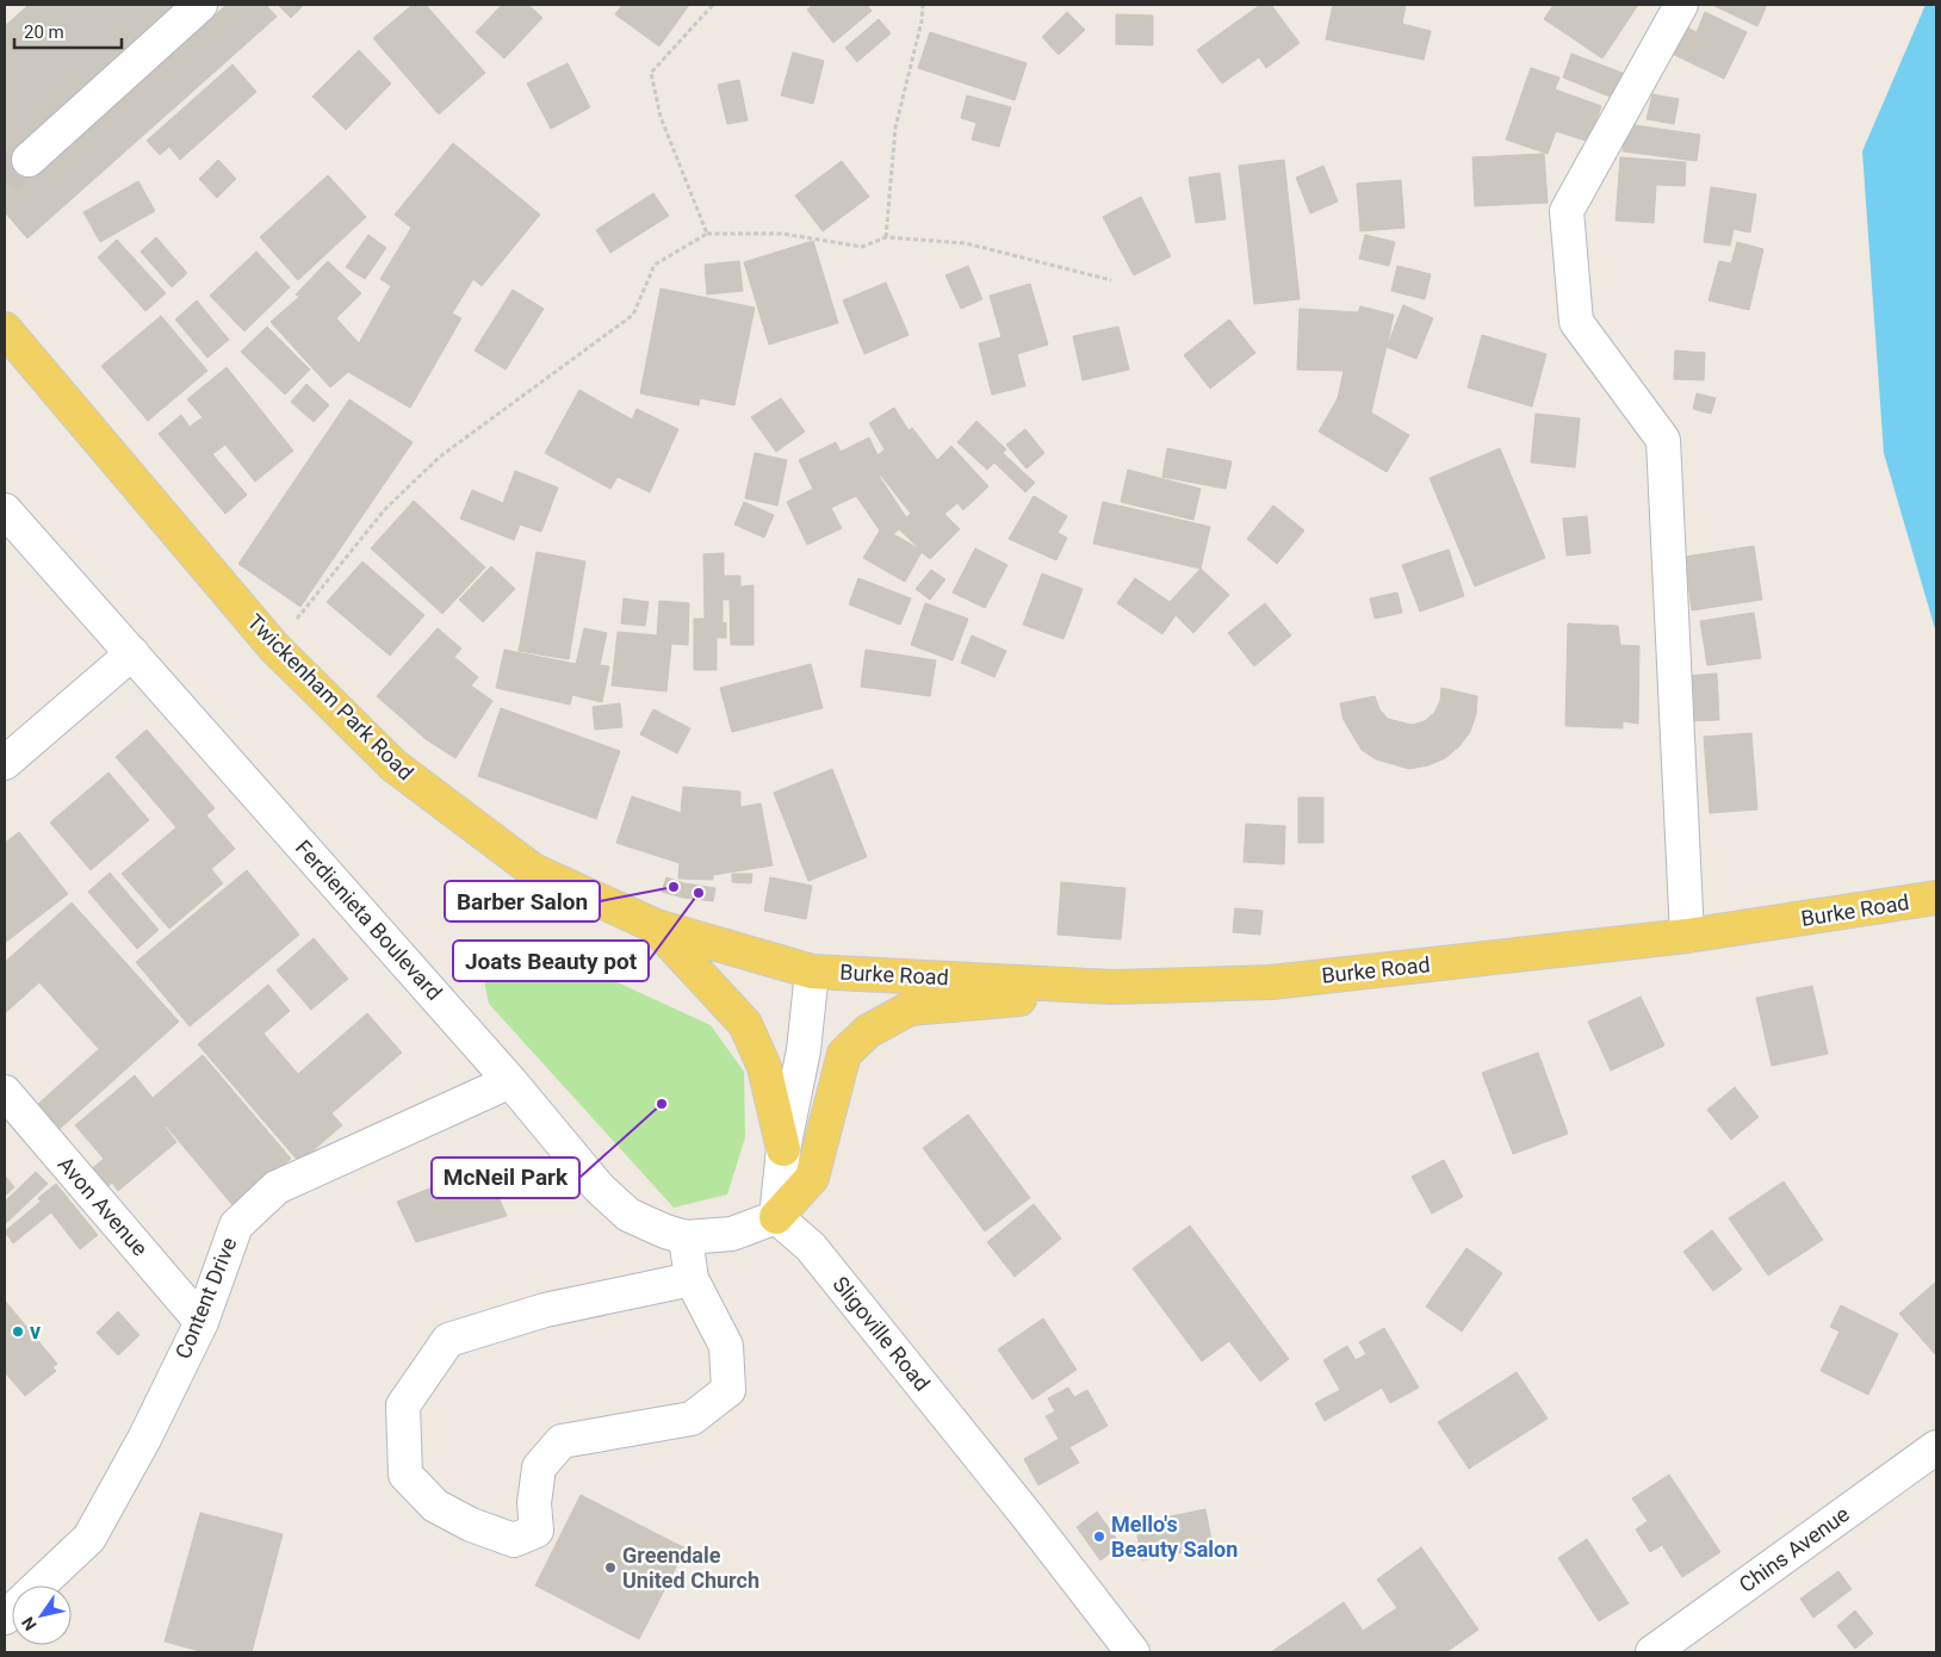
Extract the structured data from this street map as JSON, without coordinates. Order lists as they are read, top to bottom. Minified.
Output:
{"streets":{"main road":["Twickenham Park Road","Burke Road"],"street":["Ferdienieta Boulevard","Avon Avenue","Content Drive","Sligoville Road","Chins Avenue"]},"crossings":[["Twickenham Park Road","Burke Road"],["Ferdienieta Boulevard","Content Drive"],["Ferdienieta Boulevard","Sligoville Road"],["Avon Avenue","Content Drive"]],"places":["Barber Salon","Joats Beauty pot","McNeil Park","v","Mello's Beauty Salon","Greendale United Church"],"scale_bar":"20 m","north":"bottom left"}
